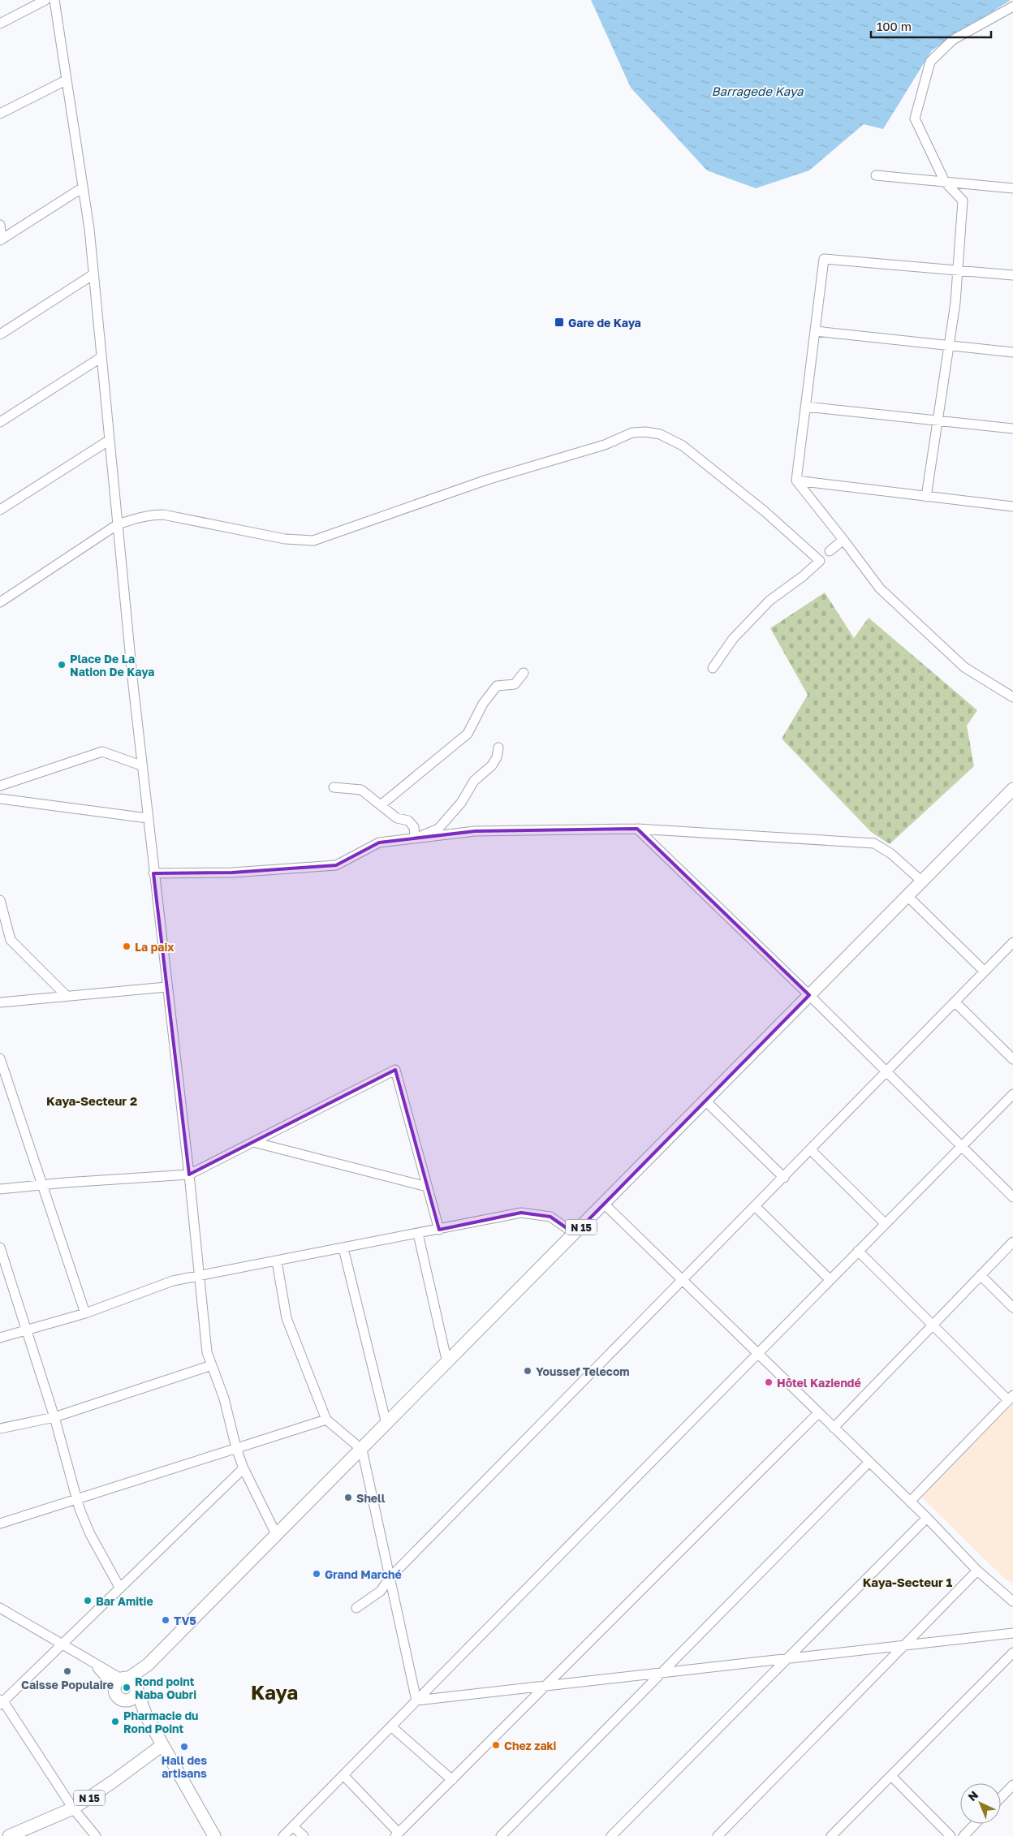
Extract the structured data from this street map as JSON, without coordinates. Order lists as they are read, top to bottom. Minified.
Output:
{"streets":{"main road":["N 15"]},"districts":["Kaya-Secteur 2","Kaya-Secteur 1","Kaya"],"water":["Barragede Kaya"],"places":{"transit":["Gare de Kaya"],"other":["Place De La Nation De Kaya","La paix","Youssef Telecom","Hôtel Kaziendé","Shell","Grand Marché","Bar Amitie","TV5","Caisse Populaire","Rond point Naba Oubri","Pharmacie du Rond Point","Chez zaki","Hall des artisans"]},"scale_bar":"100 m","north":"top left"}
